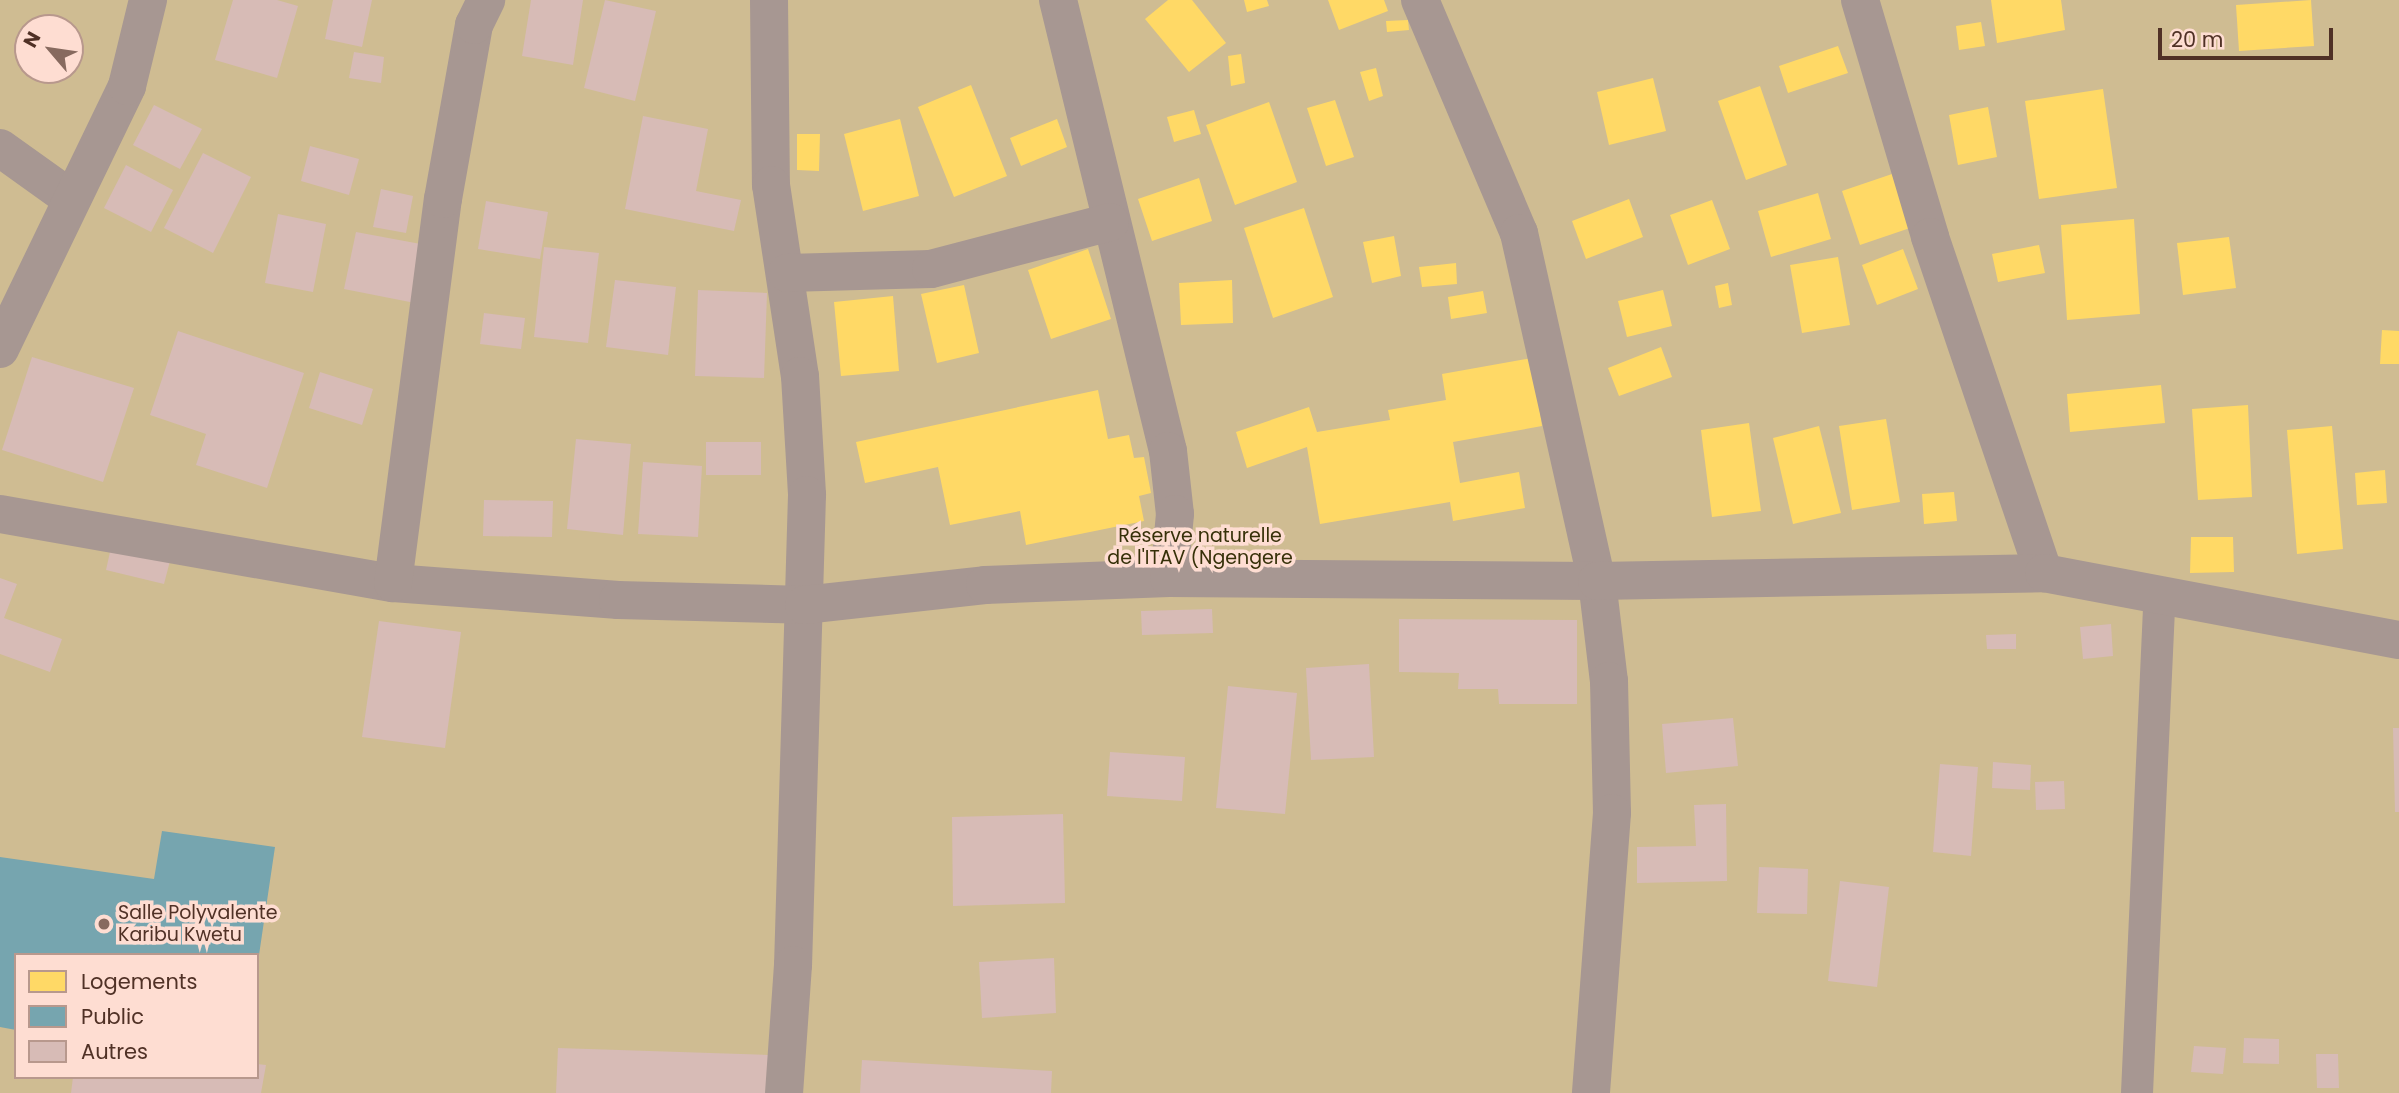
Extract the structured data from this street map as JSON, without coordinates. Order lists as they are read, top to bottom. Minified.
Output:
{"parks":["Réserve naturelle de l'ITAV (Ngengere"],"places":["Salle Polyvalente Karibu Kwetu"],"legend":["Logements","Public","Autres"],"scale_bar":"20 m","north":"top left"}
